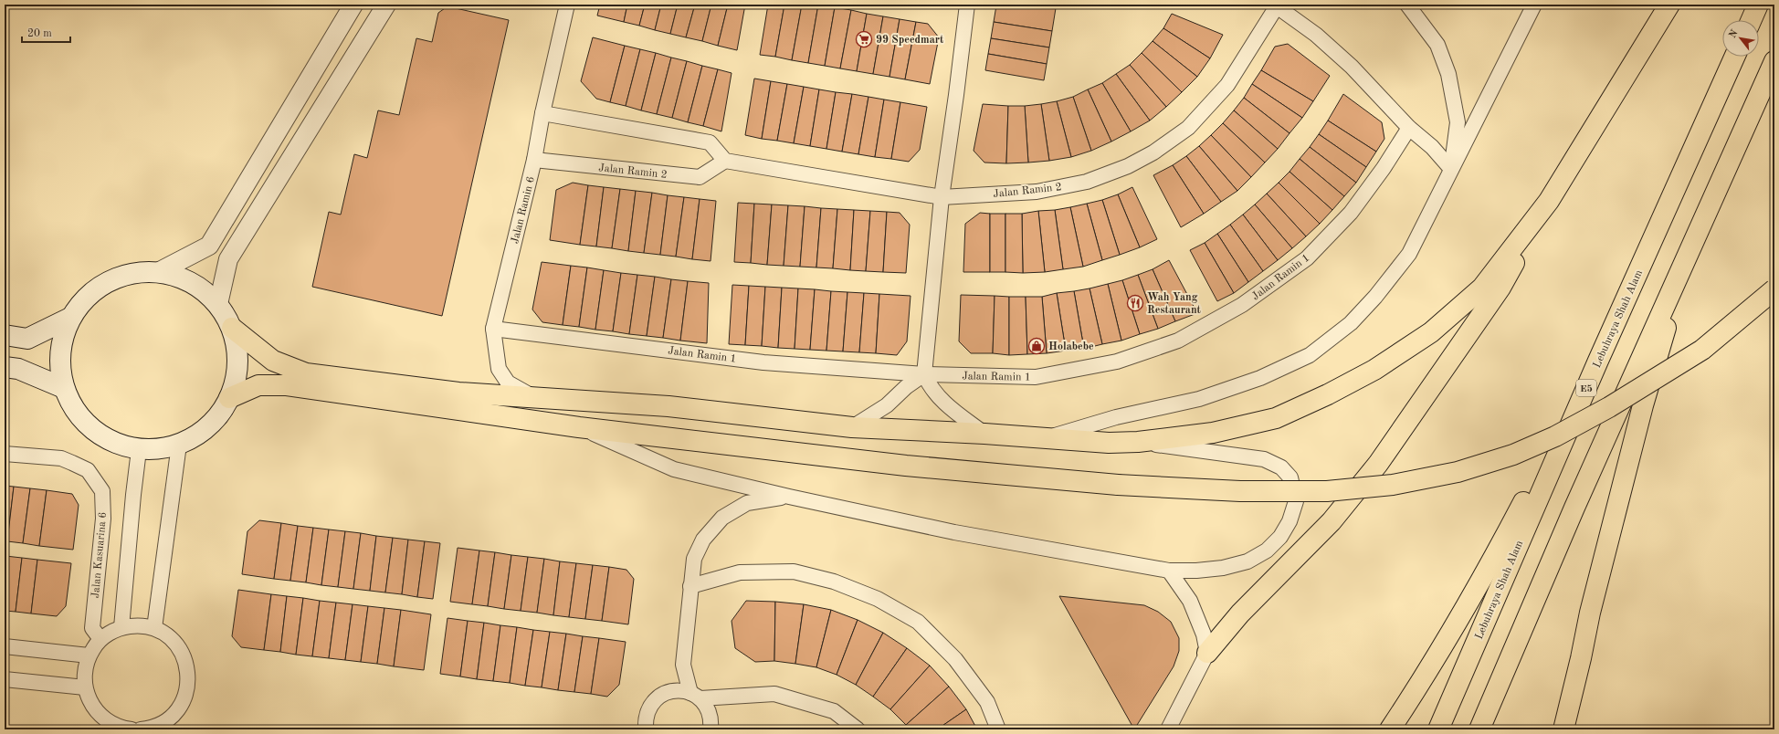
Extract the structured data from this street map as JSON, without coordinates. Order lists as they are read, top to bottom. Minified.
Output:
{"streets":{"highway":["Lebuhraya Shah Alam","E5"],"street":["Jalan Ramin 2","Jalan Ramin 6","Jalan Ramin 1","Jalan Kasuarina 6"]},"crossings":[["Jalan Ramin 2","Jalan Ramin 6"],["Jalan Ramin 2","Jalan Ramin 1"],["Jalan Ramin 6","Jalan Ramin 1"]],"places":{"supermarket":["99 Speedmart"],"restaurant":["Wah Yang Restaurant"],"shop":["Holabebe"]},"scale_bar":"20 m","north":"top left"}
